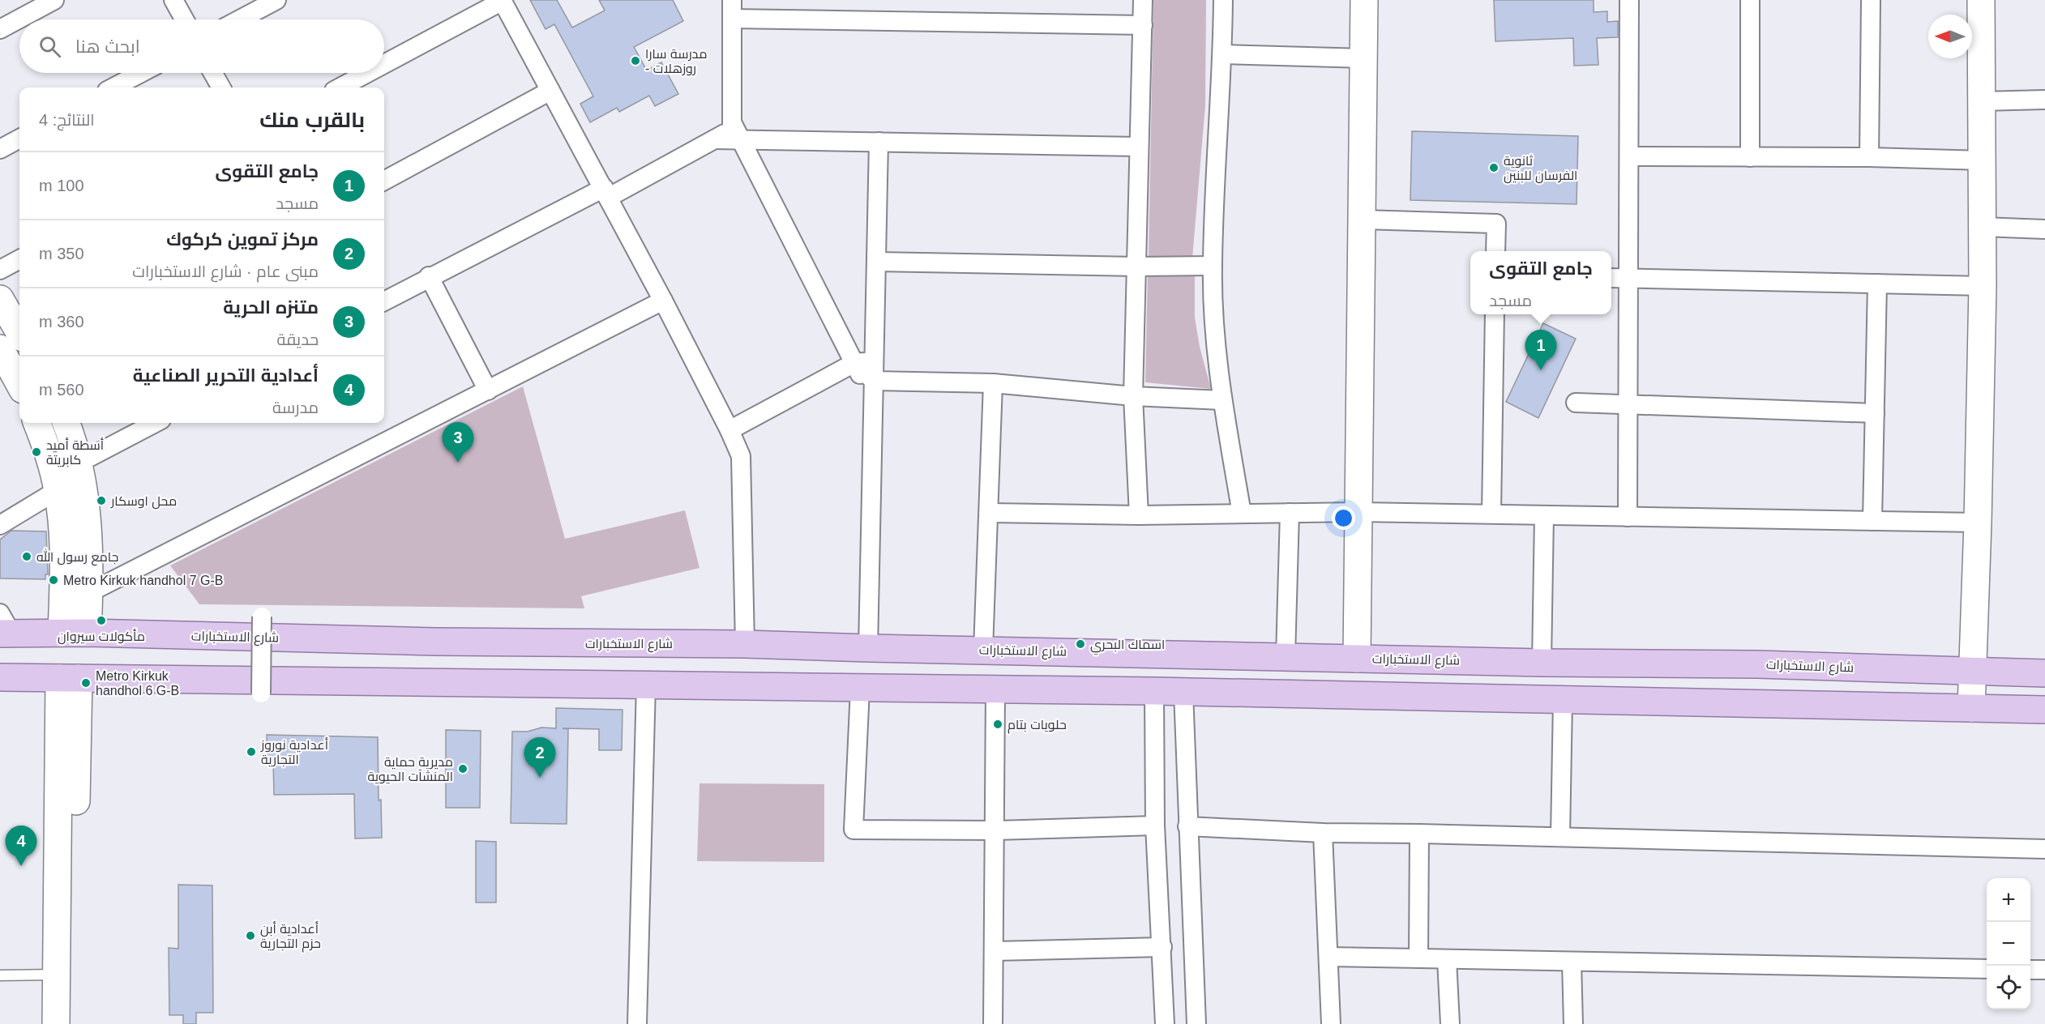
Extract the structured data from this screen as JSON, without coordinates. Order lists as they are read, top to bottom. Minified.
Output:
{"streets":{"main road":["شارع الاستخبارات"]},"places":["مدرسة سارا - روزهلات","ثانوية الفرسان للبنين","أسطة أميد كابريتة","محل اوسكار","جامع رسول الله","Metro Kirkuk handhol 7 G-B","مأكولات سيروان","اسماك البحري","Metro Kirkuk handhol 6 G-B","حلويات بتام","أعدادية نوروز التجارية","مديرية حماية المنشآت الحيوية","أعدادية أبن حزم التجارية"],"north":"left","page":{"search":"ابحث هنا","heading":["بالقرب منك","النتائج: 4"],"list":[{"mark":"1","name":"جامع التقوى","note":"مسجد","value":"100 m"},{"mark":"2","name":"مركز تموين كركوك","note":"مبنى عام · شارع الاستخبارات","value":"350 m"},{"mark":"3","name":"متنزه الحرية","note":"حديقة","value":"360 m"},{"mark":"4","name":"أعدادية التحرير الصناعية","note":"مدرسة","value":"560 m"}],"popup":["جامع التقوى","مسجد"],"pins":["1","3","2","4"],"map_buttons":["+","−"]}}
